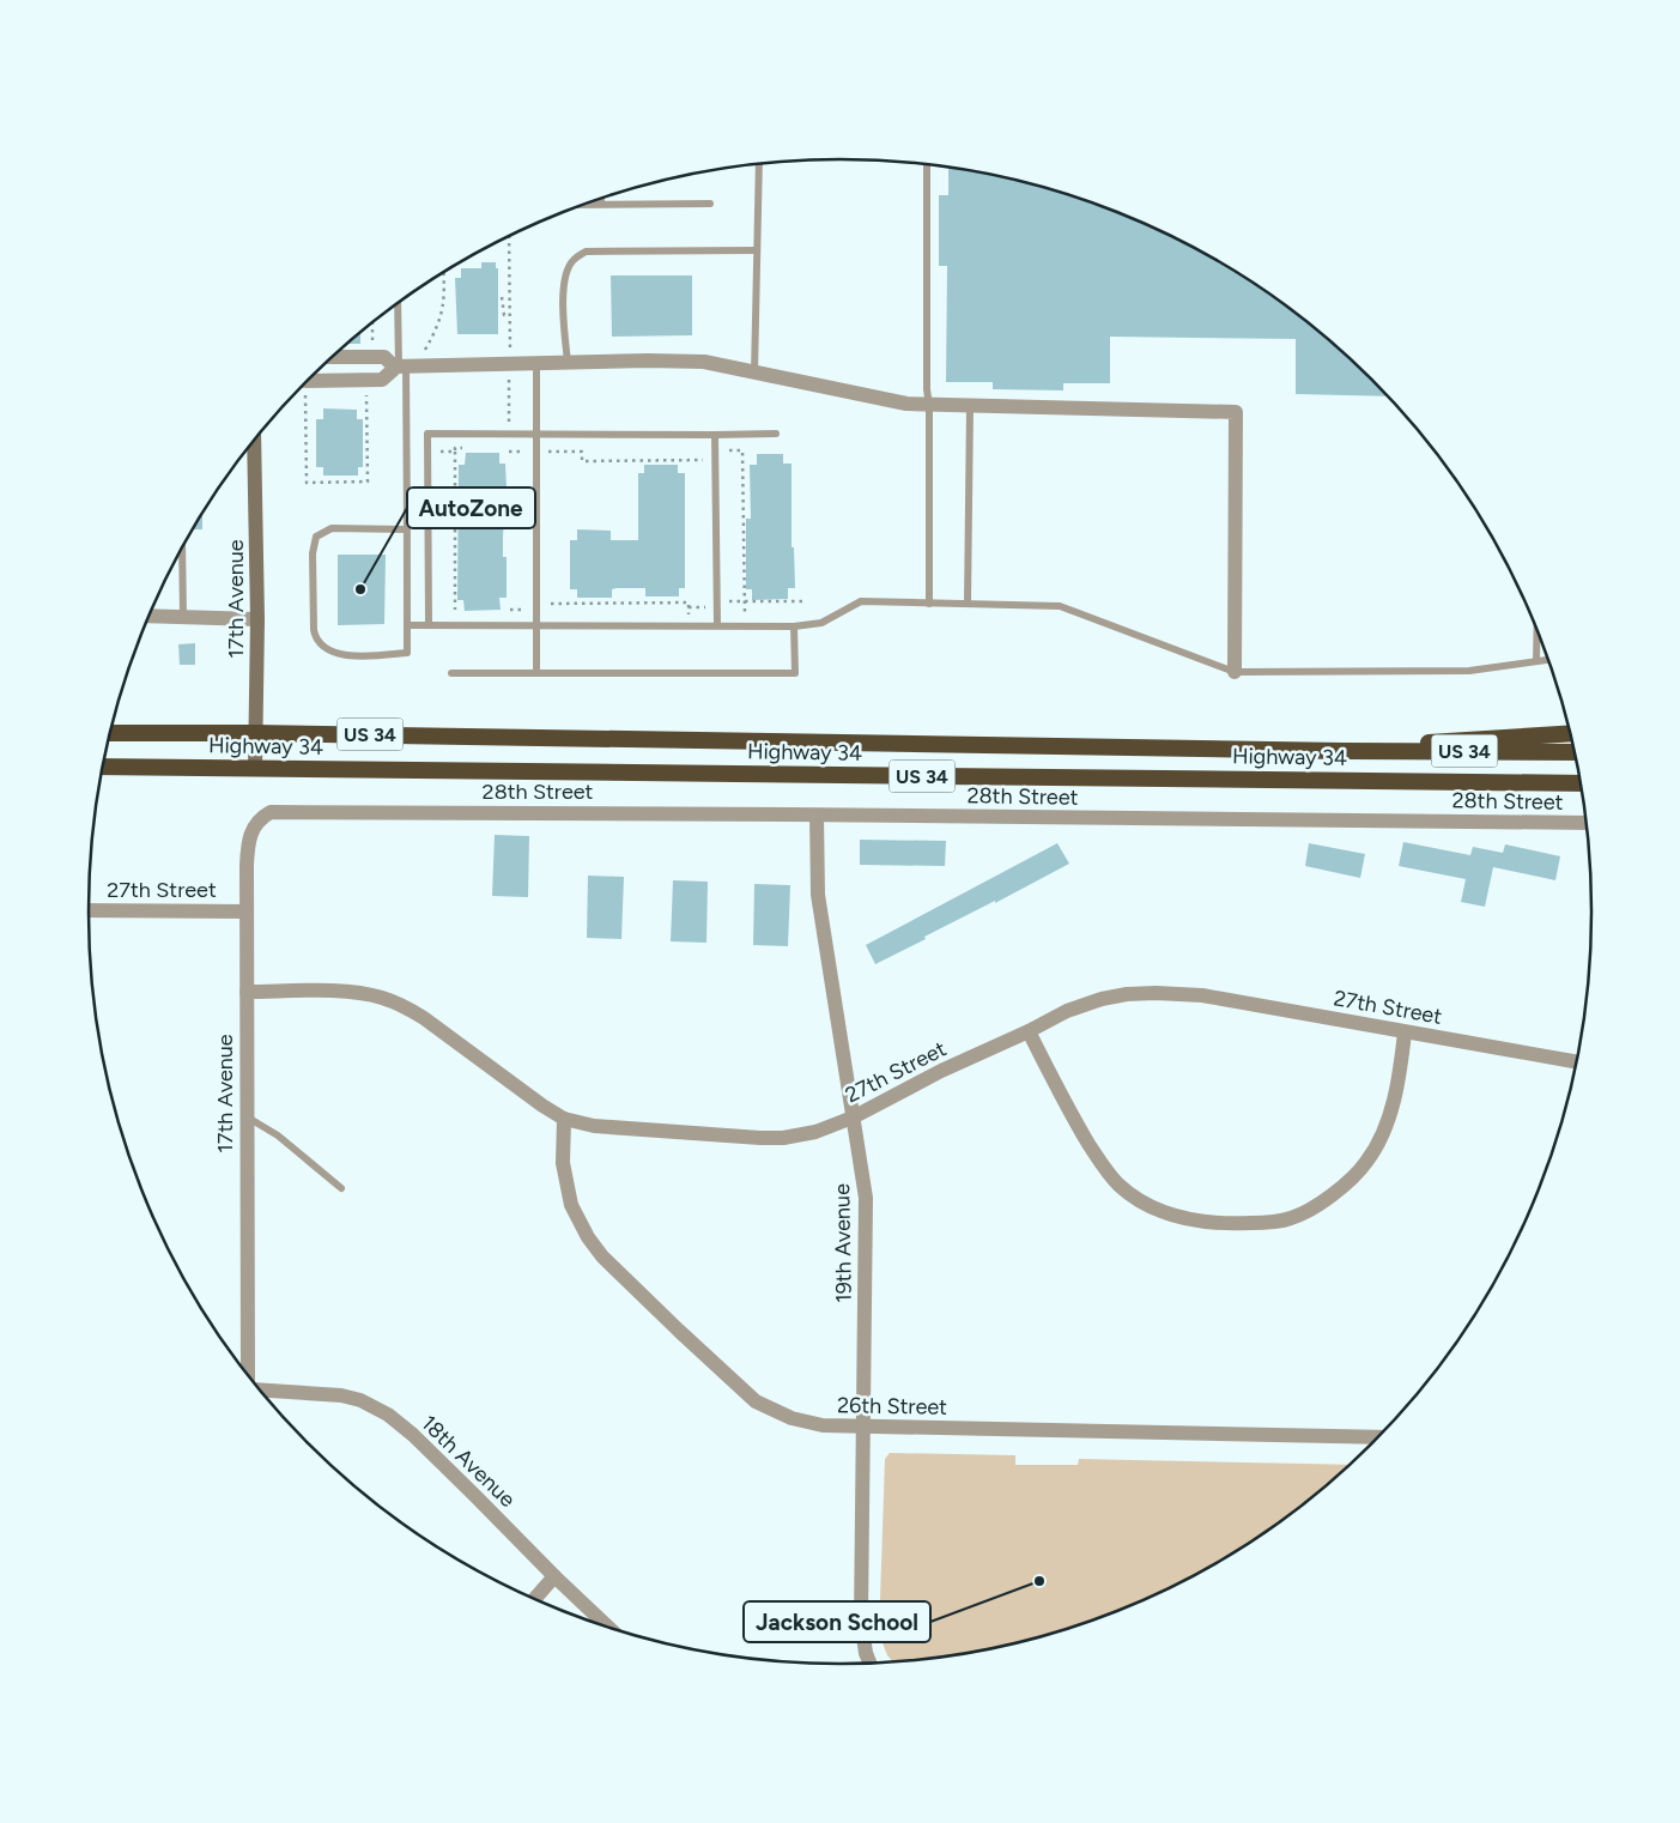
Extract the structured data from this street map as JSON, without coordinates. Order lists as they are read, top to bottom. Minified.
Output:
{"streets":{"highway":["US 34","Highway 34"],"main road":["17th Avenue"],"street":["28th Street","27th Street","19th Avenue","26th Street","18th Avenue"]},"crossings":[["17th Avenue","Highway 34"],["17th Avenue","28th Street"],["17th Avenue","27th Street"],["28th Street","19th Avenue"],["27th Street","19th Avenue"],["27th Street","26th Street"],["19th Avenue","26th Street"]],"places":["AutoZone","Jackson School"]}
